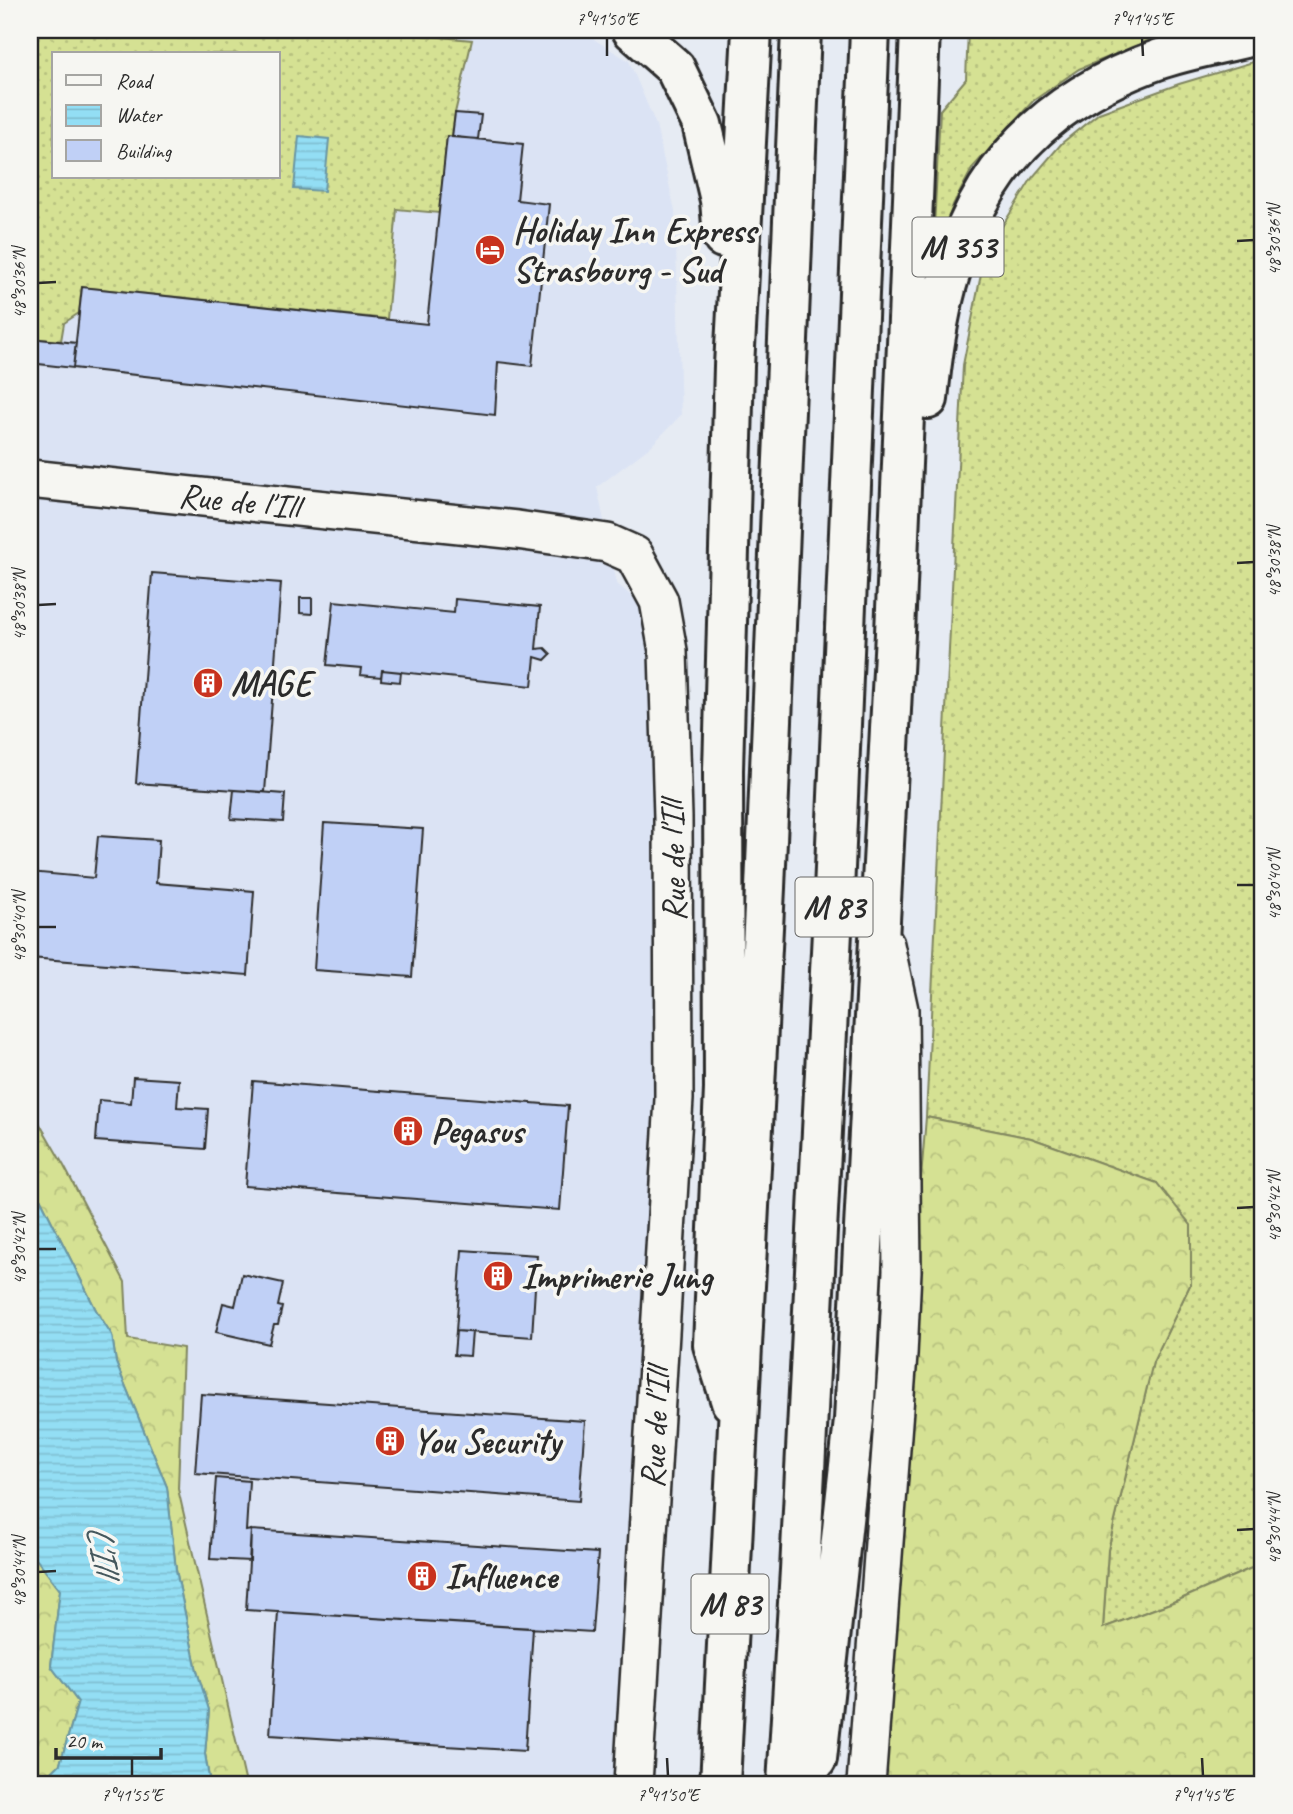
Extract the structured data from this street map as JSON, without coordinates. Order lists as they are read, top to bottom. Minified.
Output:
{"streets":{"highway":["M 353","M 83"],"street":["Rue de l'Ill"]},"water":["L'Ill"],"places":{"hotel":["Holiday Inn Express Strasbourg - Sud"],"building":["MAGE","Pegasus","Imprimerie Jung","You Security","Influence"]},"legend":["Road","Water","Building"],"scale_bar":"20 m","coordinates":["7°41'50\"E","7°41'45\"E","48°30'36\"N","48°30'38\"N","48°30'40\"N","48°30'42\"N","48°30'44\"N","7°41'55\"E"]}
